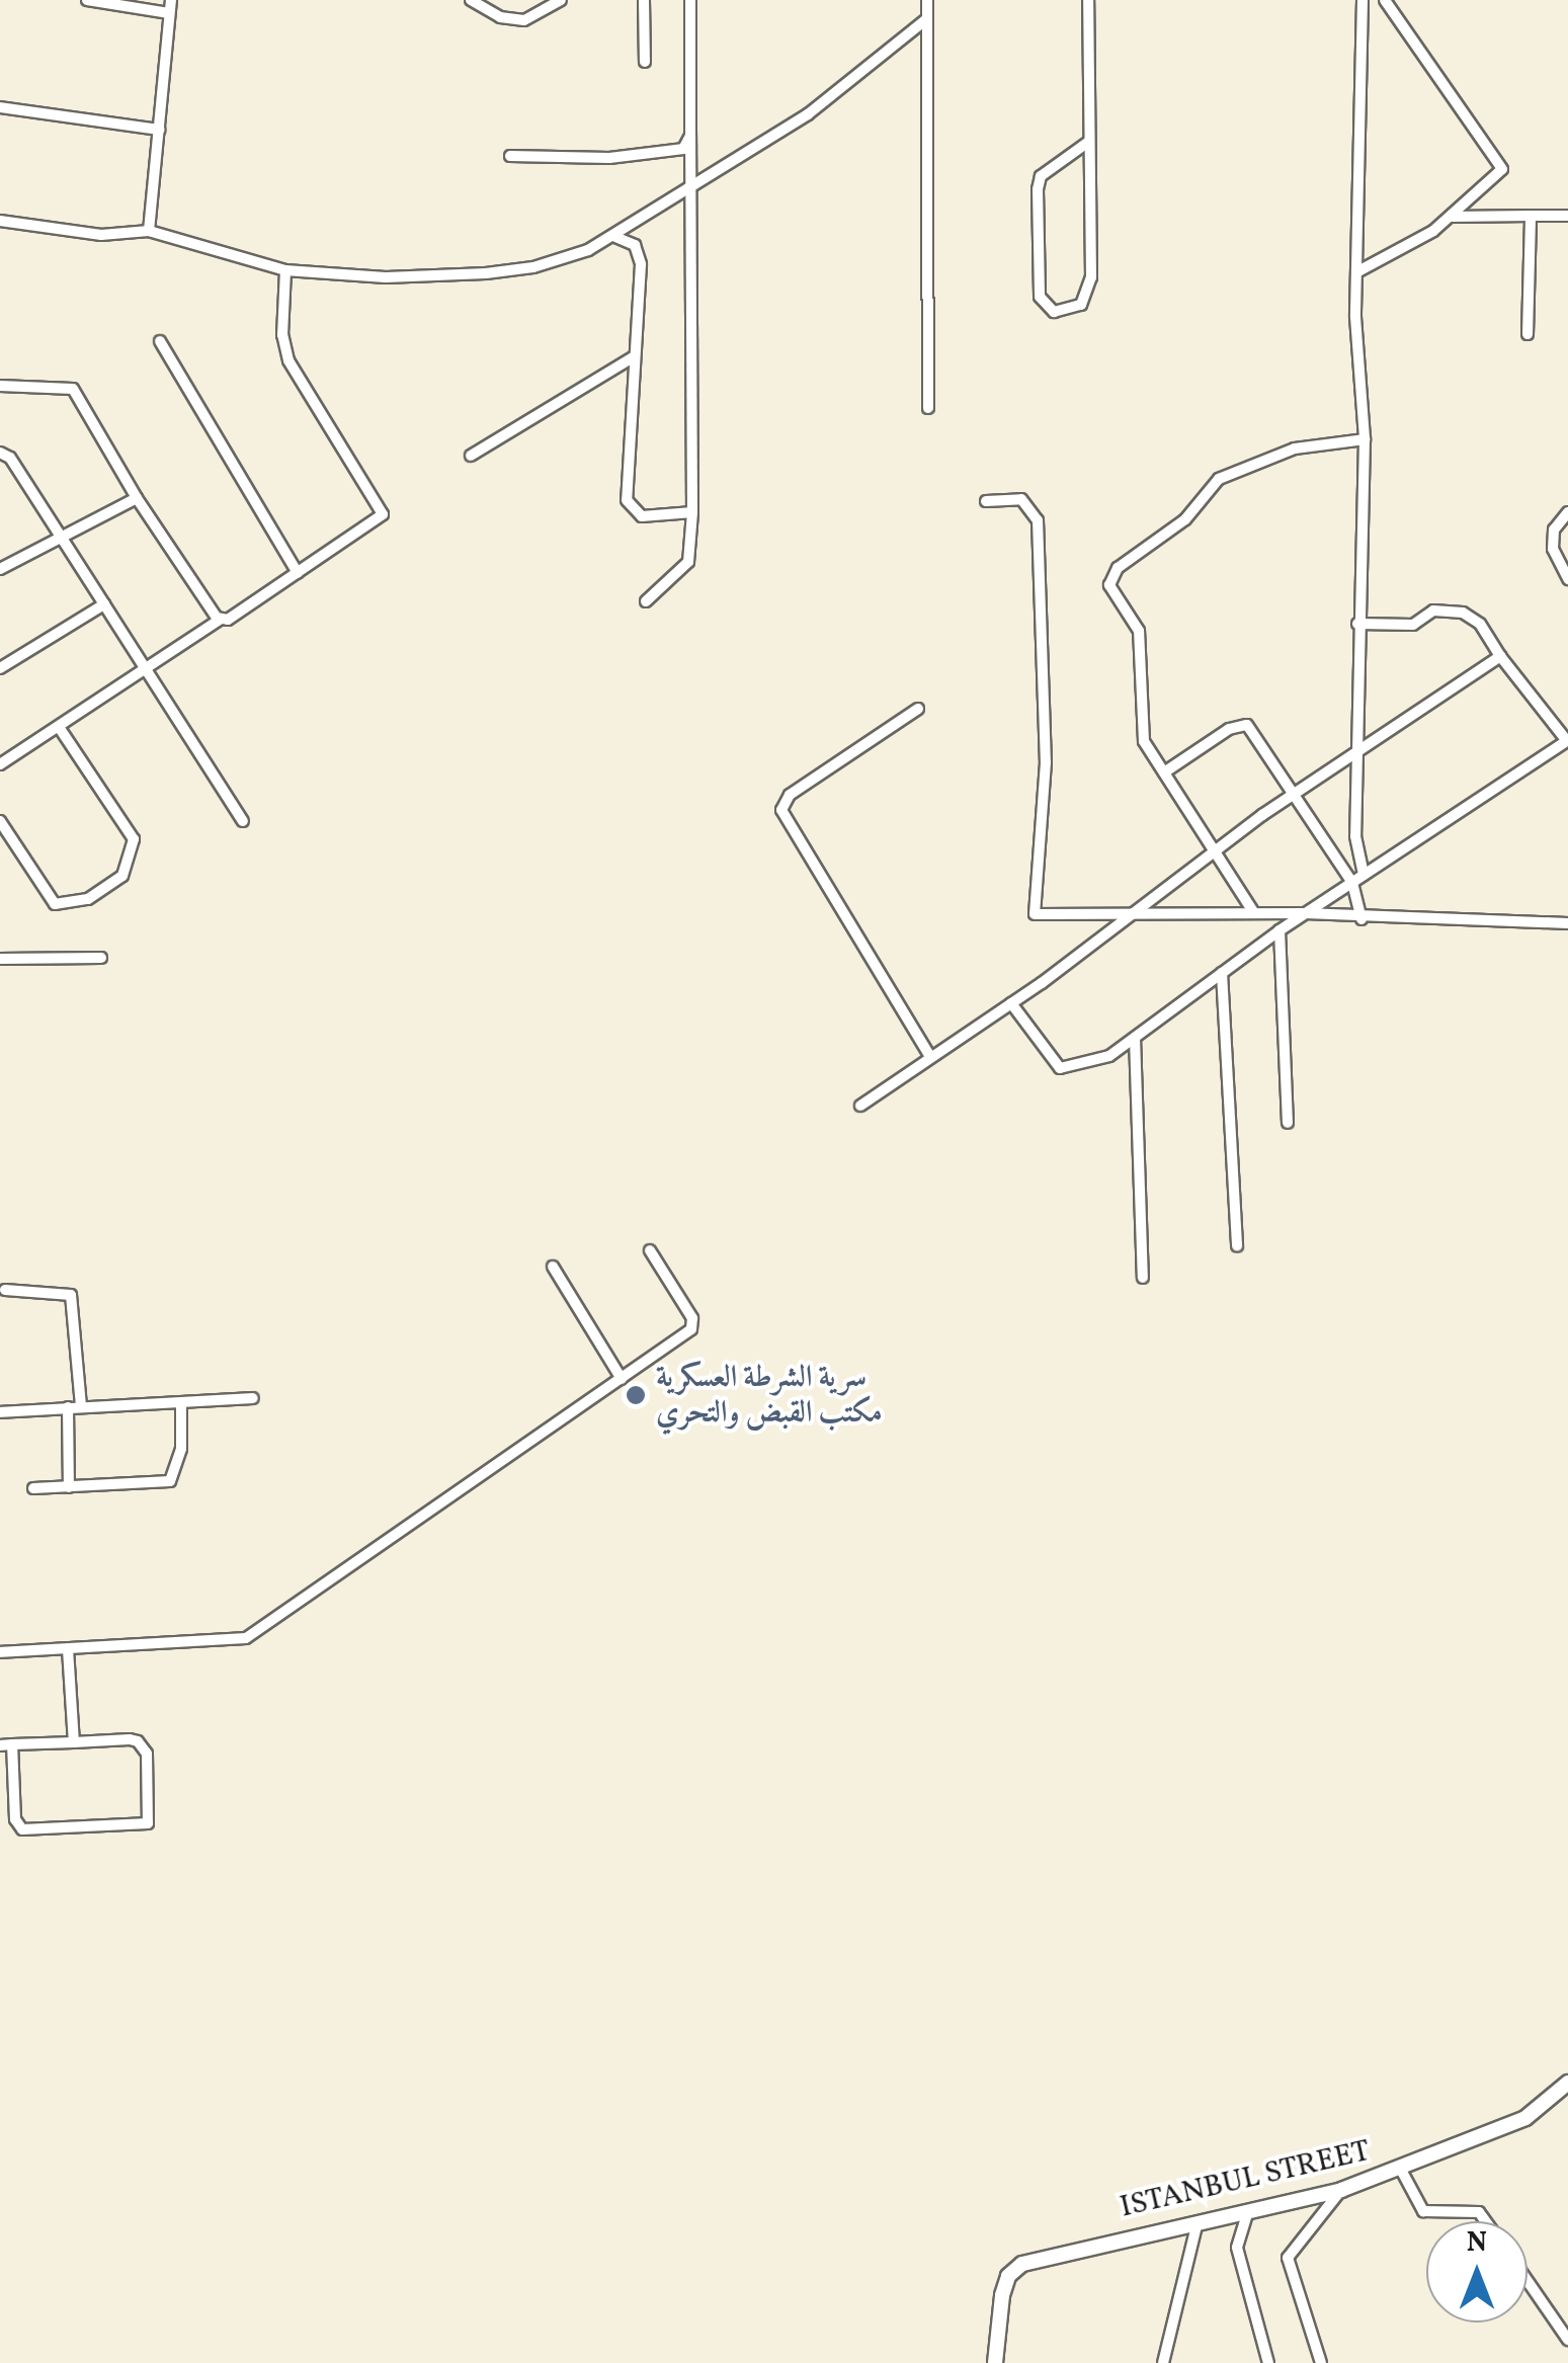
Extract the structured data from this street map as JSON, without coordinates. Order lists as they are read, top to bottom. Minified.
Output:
{"streets":{"street":["ISTANBUL STREET"]},"places":["سرية الشرطة العسكرية مكتب القبض والتحري"],"north":"top"}
